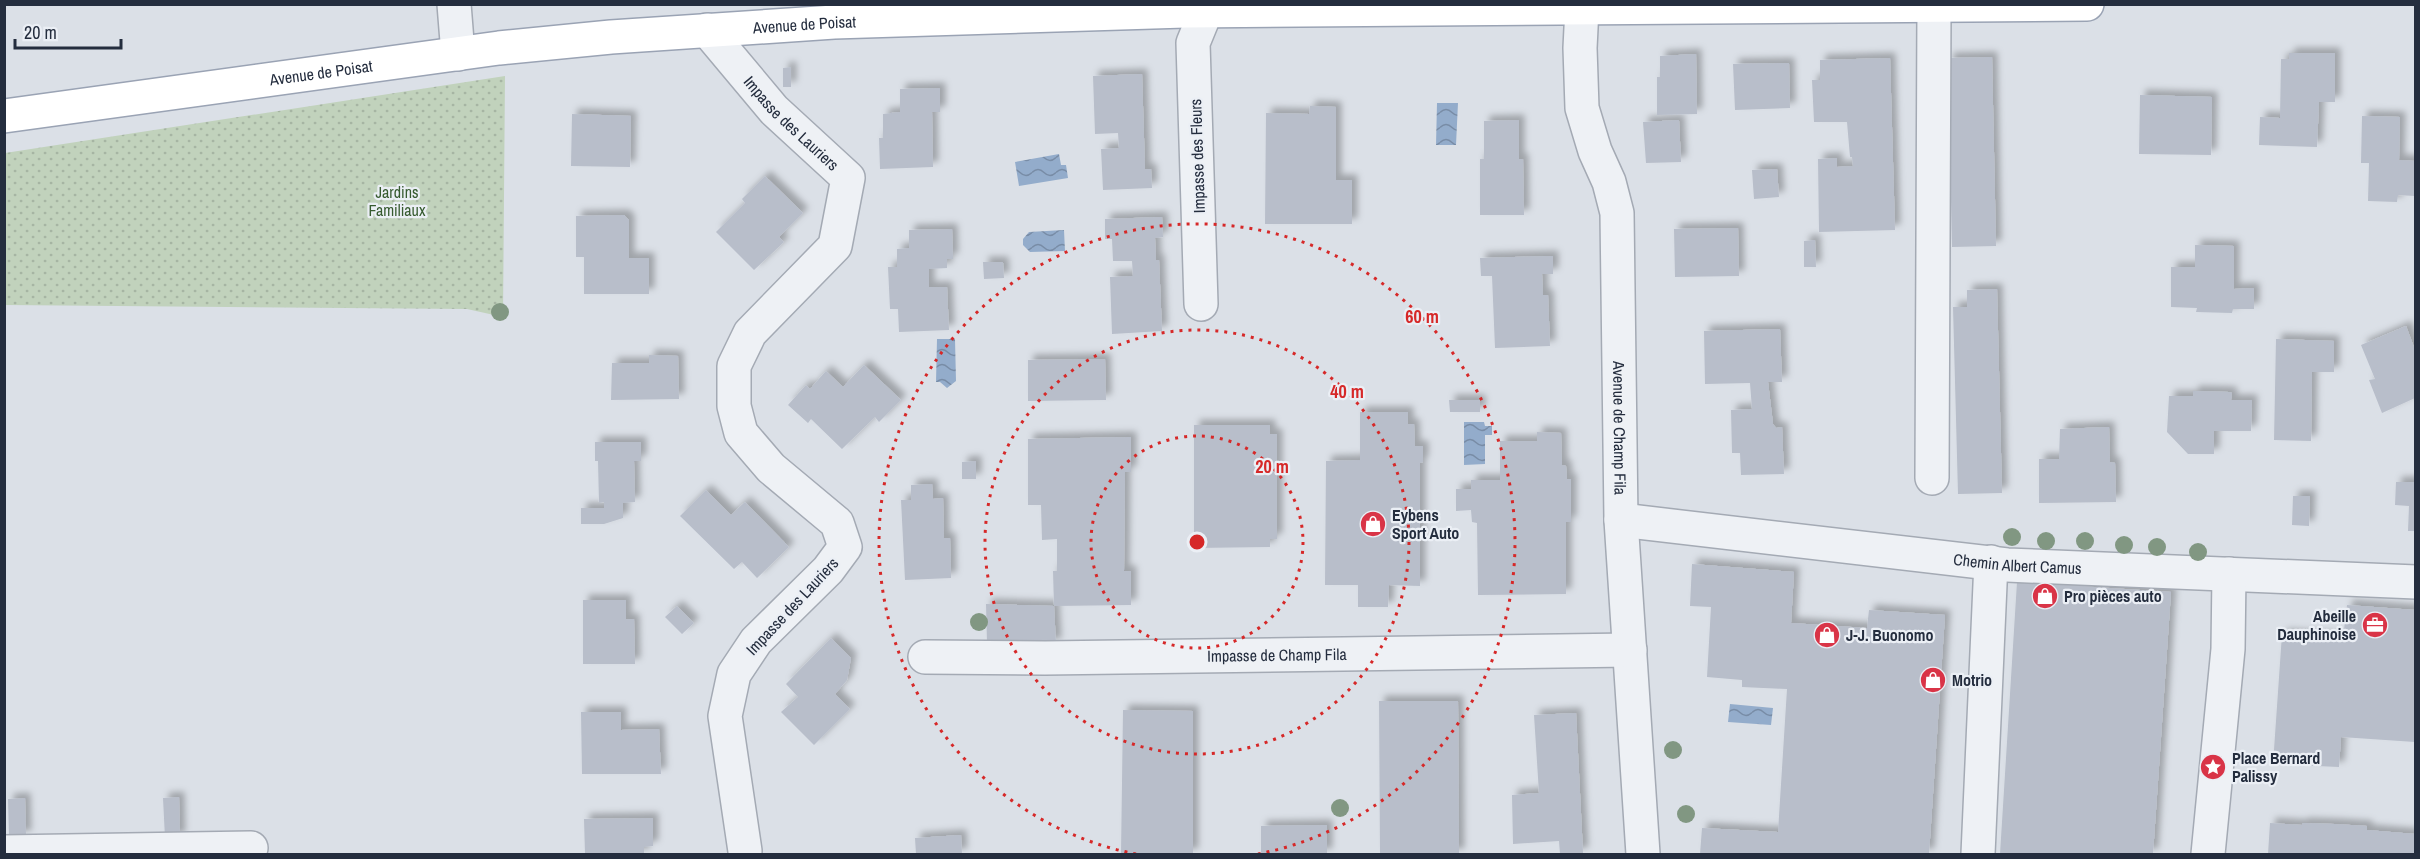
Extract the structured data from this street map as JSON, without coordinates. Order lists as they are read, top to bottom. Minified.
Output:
{"streets":{"main road":["Avenue de Poisat"],"street":["Impasse des Lauriers","Impasse des Fleurs","Avenue de Champ Fila","Chemin Albert Camus","Impasse de Champ Fila"]},"crossings":[["Avenue de Poisat","Impasse des Lauriers"],["Avenue de Poisat","Impasse des Fleurs"],["Avenue de Poisat","Avenue de Champ Fila"],["Avenue de Champ Fila","Chemin Albert Camus"],["Avenue de Champ Fila","Impasse de Champ Fila"]],"parks":["Jardins Familiaux"],"places":{"shop":["Eybens Sport Auto","Pro pièces auto","J-J. Buonomo","Motrio"],"office":["Abeille Dauphinoise"],"place":["Place Bernard Palissy"]},"scale_bar":"20 m","rings":["60 m","40 m","20 m"]}
